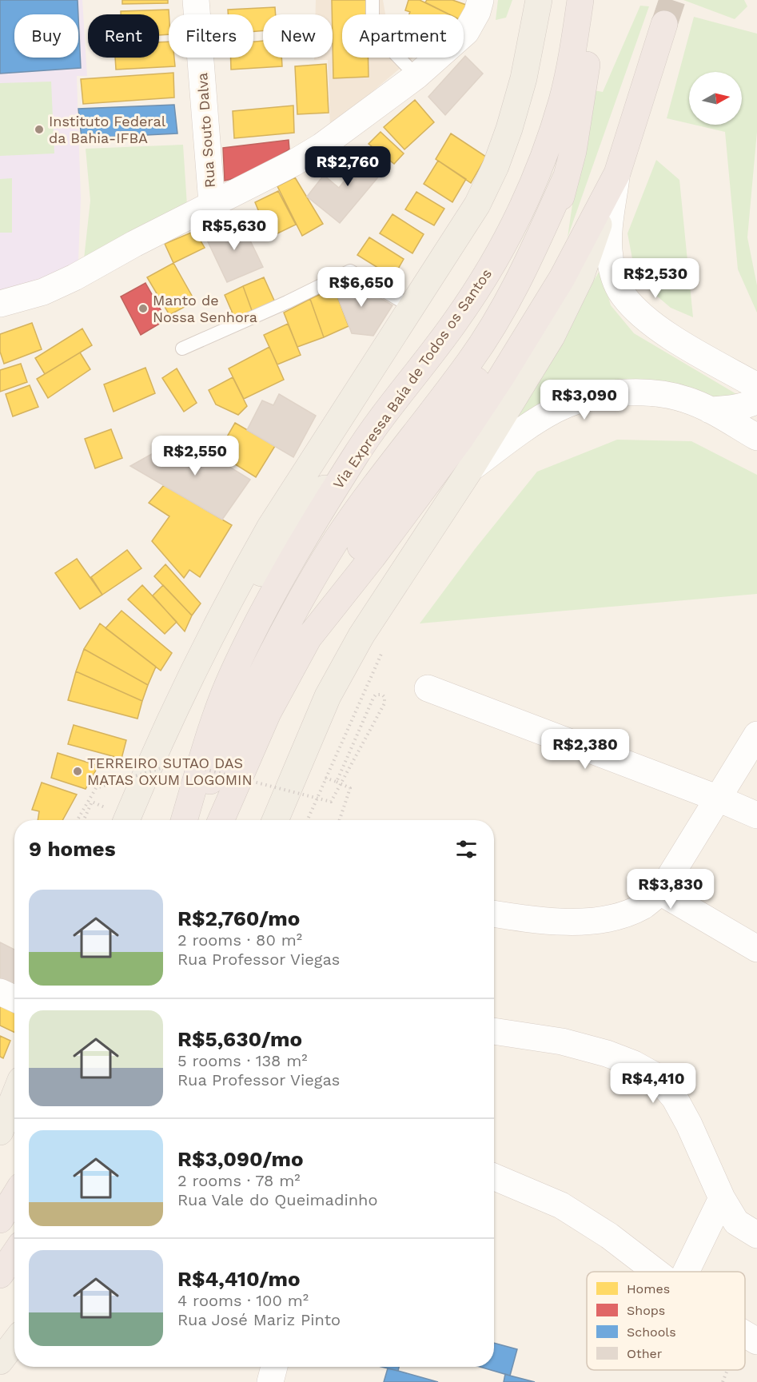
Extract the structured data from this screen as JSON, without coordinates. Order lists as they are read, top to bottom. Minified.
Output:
{"streets":{"highway":["Via Expressa Baía de Todos os Santos"],"street":["Rua Souto Dalva"]},"places":["Instituto Federal da Bahia-IFBA","Manto de Nossa Senhora","TERREIRO SUTAO DAS MATAS OXUM LOGOMIN"],"legend":["Homes","Shops","Schools","Other"],"north":"right","page":{"chip":["Buy","Rent","Filters","New","Apartment"],"price":["R$2,760","R$5,630","R$2,530","R$6,650","R$3,090","R$2,550","R$2,380","R$3,830","R$4,410"],"heading":"9 homes","list":[{"name":"R$2,760/mo","note":"2 rooms · 80 m² · Rua Professor Viegas"},{"name":"R$5,630/mo","note":"5 rooms · 138 m² · Rua Professor Viegas"},{"name":"R$3,090/mo","note":"2 rooms · 78 m² · Rua Vale do Queimadinho"},{"name":"R$4,410/mo","note":"4 rooms · 100 m² · Rua José Mariz Pinto"}]}}
